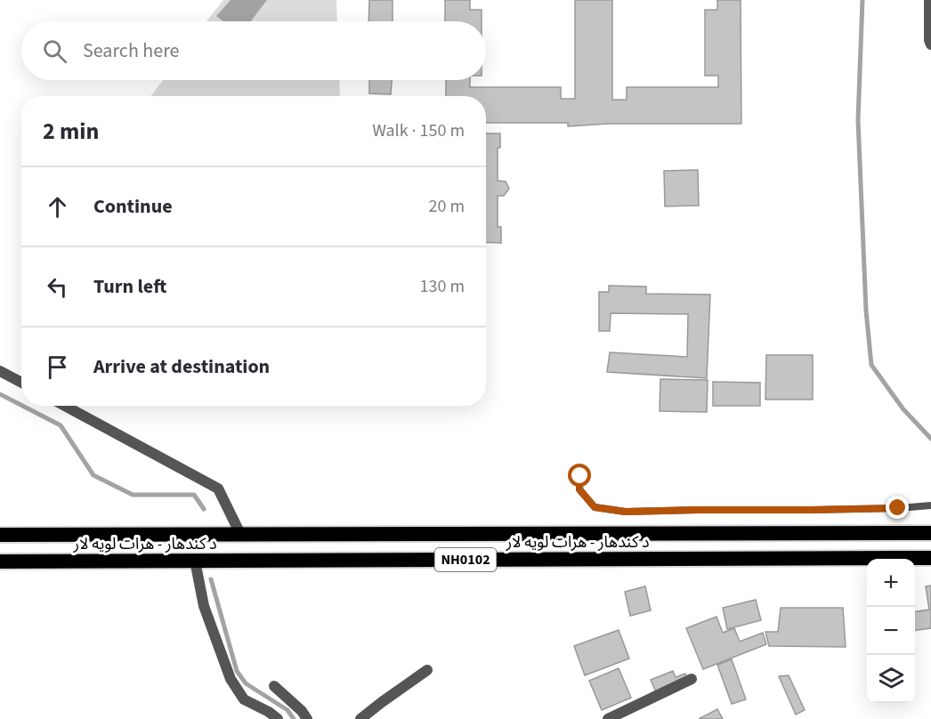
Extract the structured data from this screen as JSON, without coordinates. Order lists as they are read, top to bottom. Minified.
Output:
{"streets":{"highway":["د کندهار - هرات لويه لار","NH0102"]},"page":{"search":"Search here","heading":["2 min","Walk · 150 m"],"list":[["Continue","20 m"],["Turn left","130 m"],"Arrive at destination"],"map_buttons":["+","−"]}}
